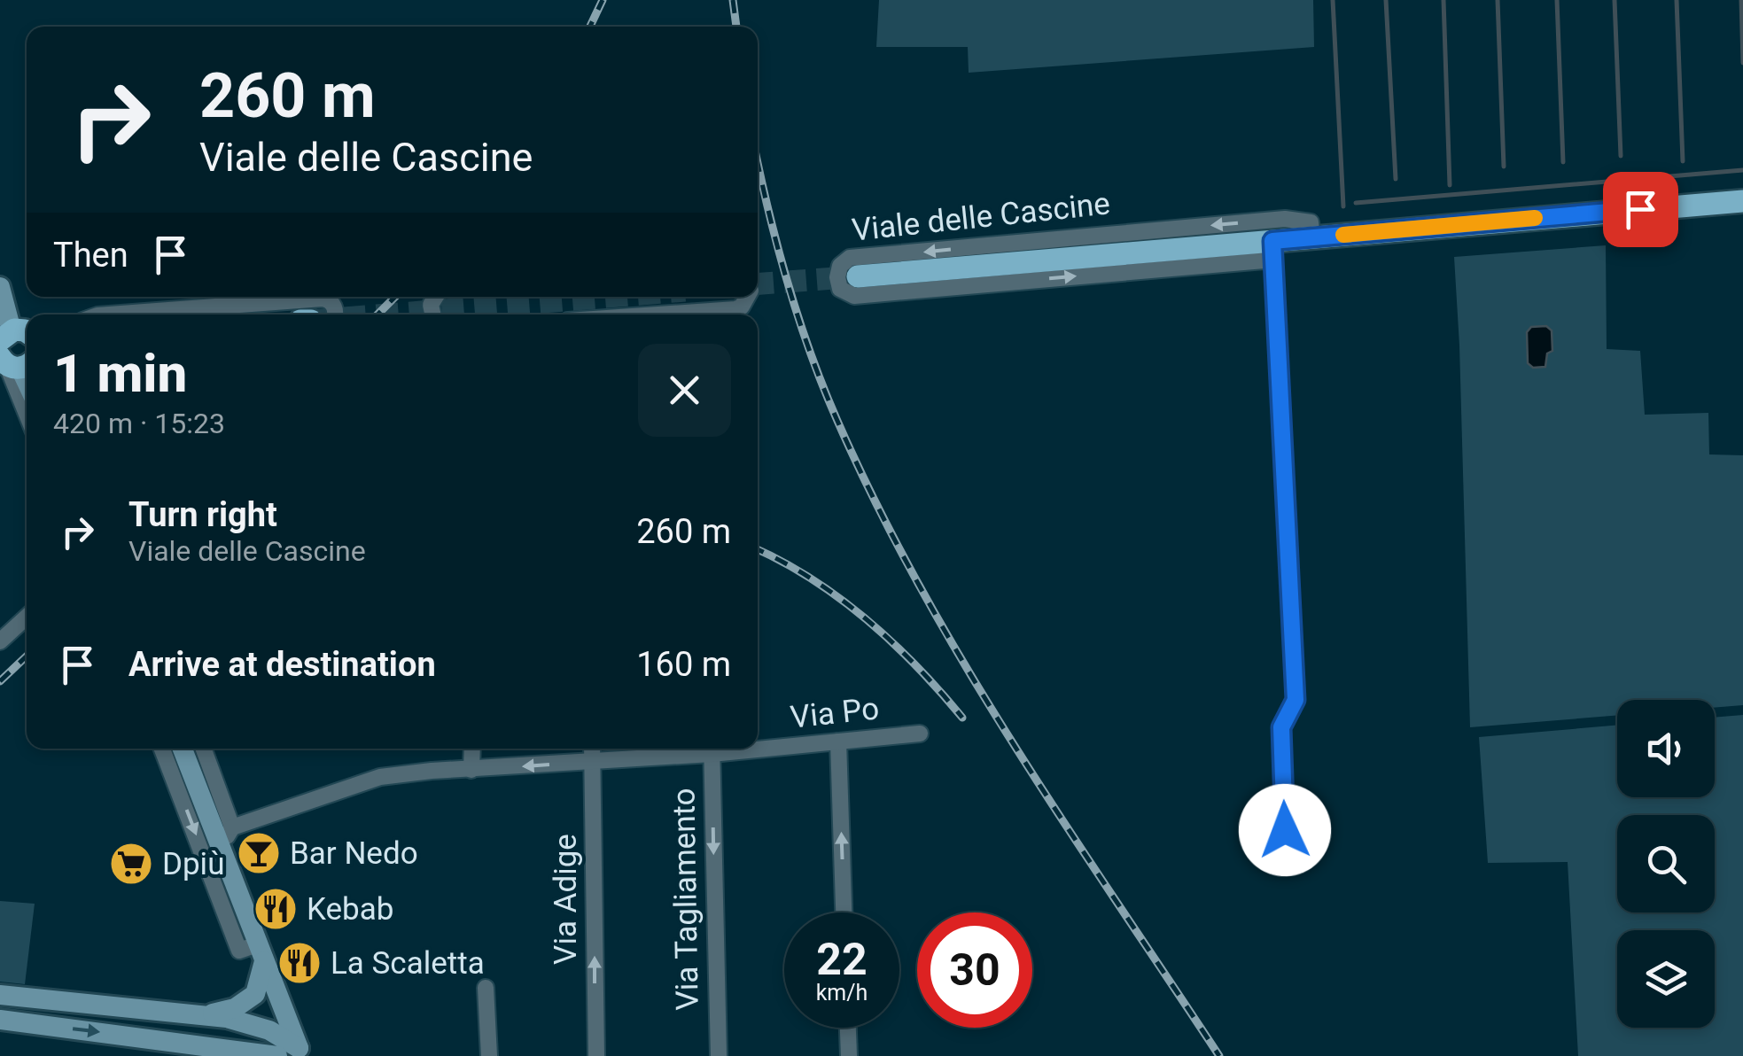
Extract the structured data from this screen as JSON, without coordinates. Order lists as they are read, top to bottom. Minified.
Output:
{"streets":{"main road":["Viale delle Cascine"],"street":["Via Po","Via Adige","Via Tagliamento"]},"crossings":[["Via Po","Via Adige"]],"one_way":["Via Adige"],"places":{"bar":["Bar Nedo"],"supermarket":["Dpiù"],"restaurant":["Kebab","La Scaletta"]},"page":{"turn":["260 m","Viale delle Cascine"],"then":"Then","heading":["1 min","420 m · 15:23"],"list":[{"name":"Turn right","note":"Viale delle Cascine","value":"260 m"},{"name":"Arrive at destination","value":"160 m"}],"speed":"22 km/h","limit":"30"}}
